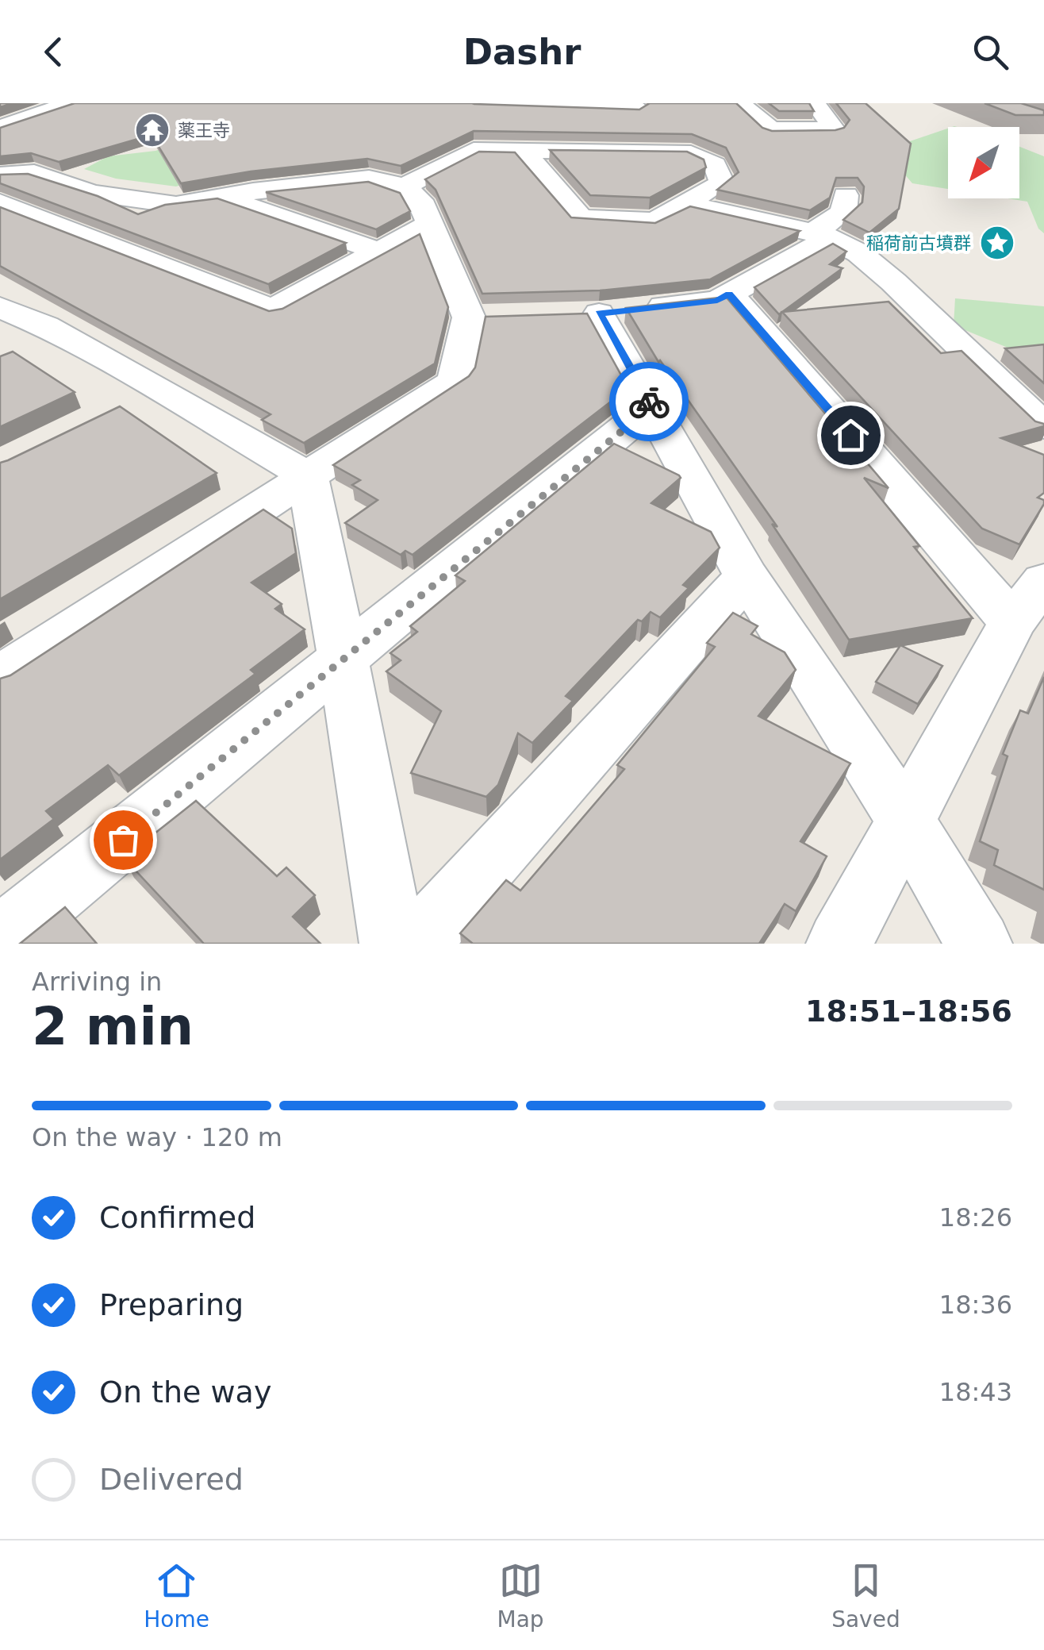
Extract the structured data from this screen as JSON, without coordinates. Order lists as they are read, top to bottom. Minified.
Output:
{"places":{"temple":["薬王寺"],"place":["稲荷前古墳群"]},"north":"bottom left","page":{"header":"Dashr","heading":["2 min","Arriving in","18:51–18:56"],"bar":"On the way · 120 m","list":[["Confirmed","18:26"],["Preparing","18:36"],["On the way","18:43"],"Delivered"],"tabs":["Home","Map","Saved"]}}
